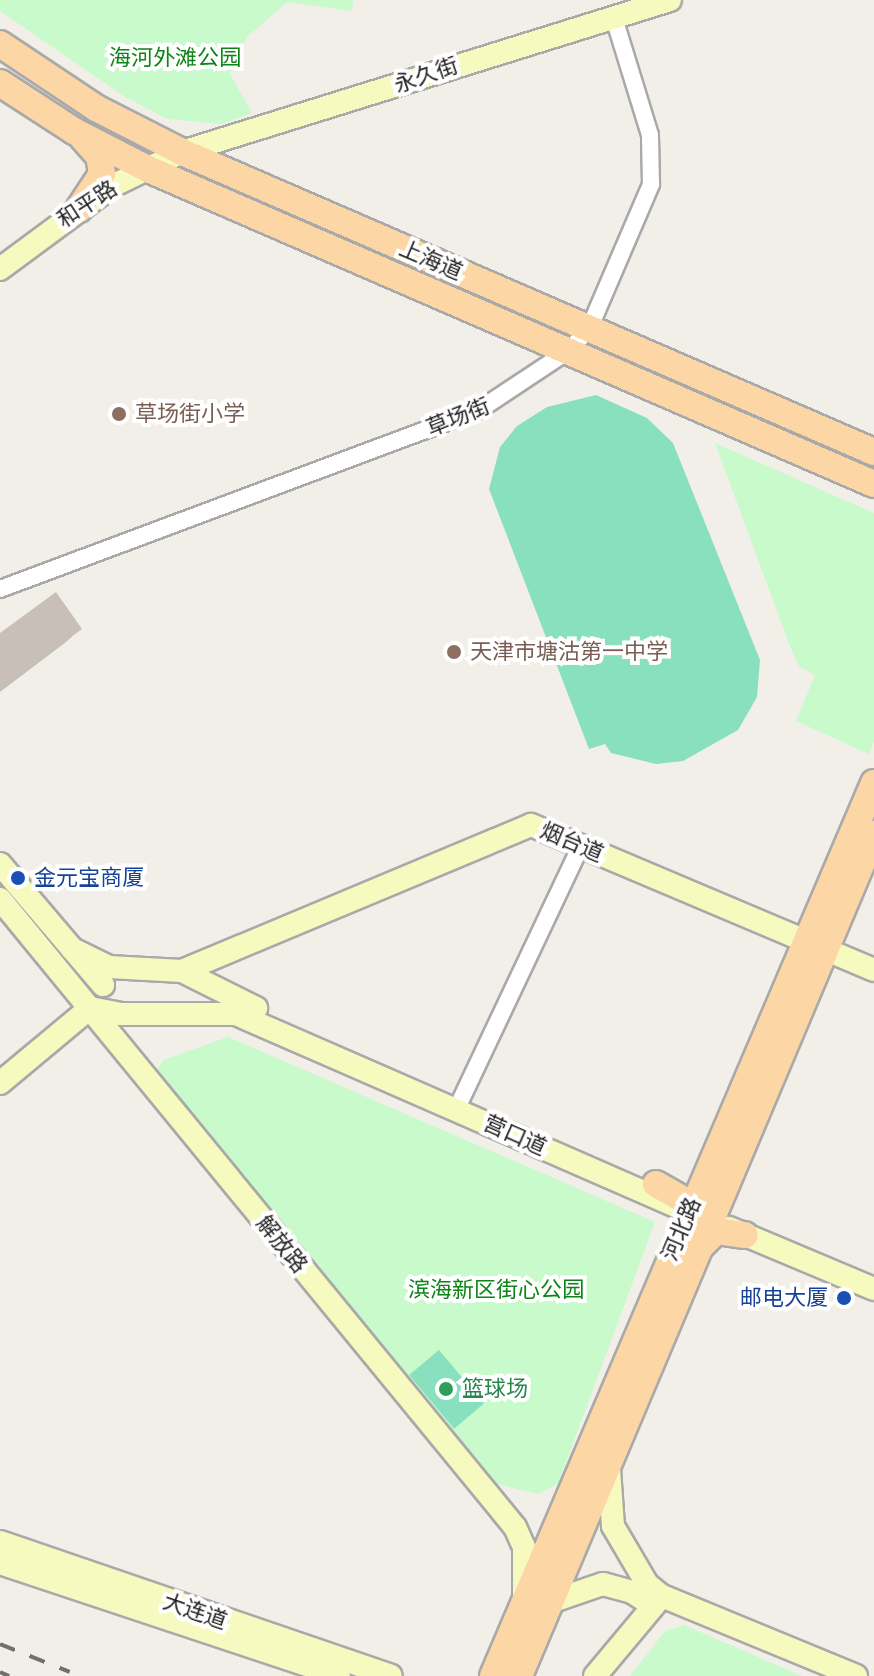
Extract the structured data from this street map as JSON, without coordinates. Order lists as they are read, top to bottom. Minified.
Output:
{"streets":{"main road":["上海道","河北路"],"street":["永久街","和平路","草场街","烟台道","营口道","解放路","大连道"]},"crossings":[["永久街","和平路"],["永久街","上海道"],["永久街","草场街"],["和平路","上海道"],["上海道","草场街"],["烟台道","营口道"],["烟台道","河北路"],["营口道","解放路"],["河北路","解放路"]],"parks":["海河外滩公园","滨海新区街心公园"],"places":["草场街小学","天津市塘沽第一中学","金元宝商厦","邮电大厦","篮球场"]}
